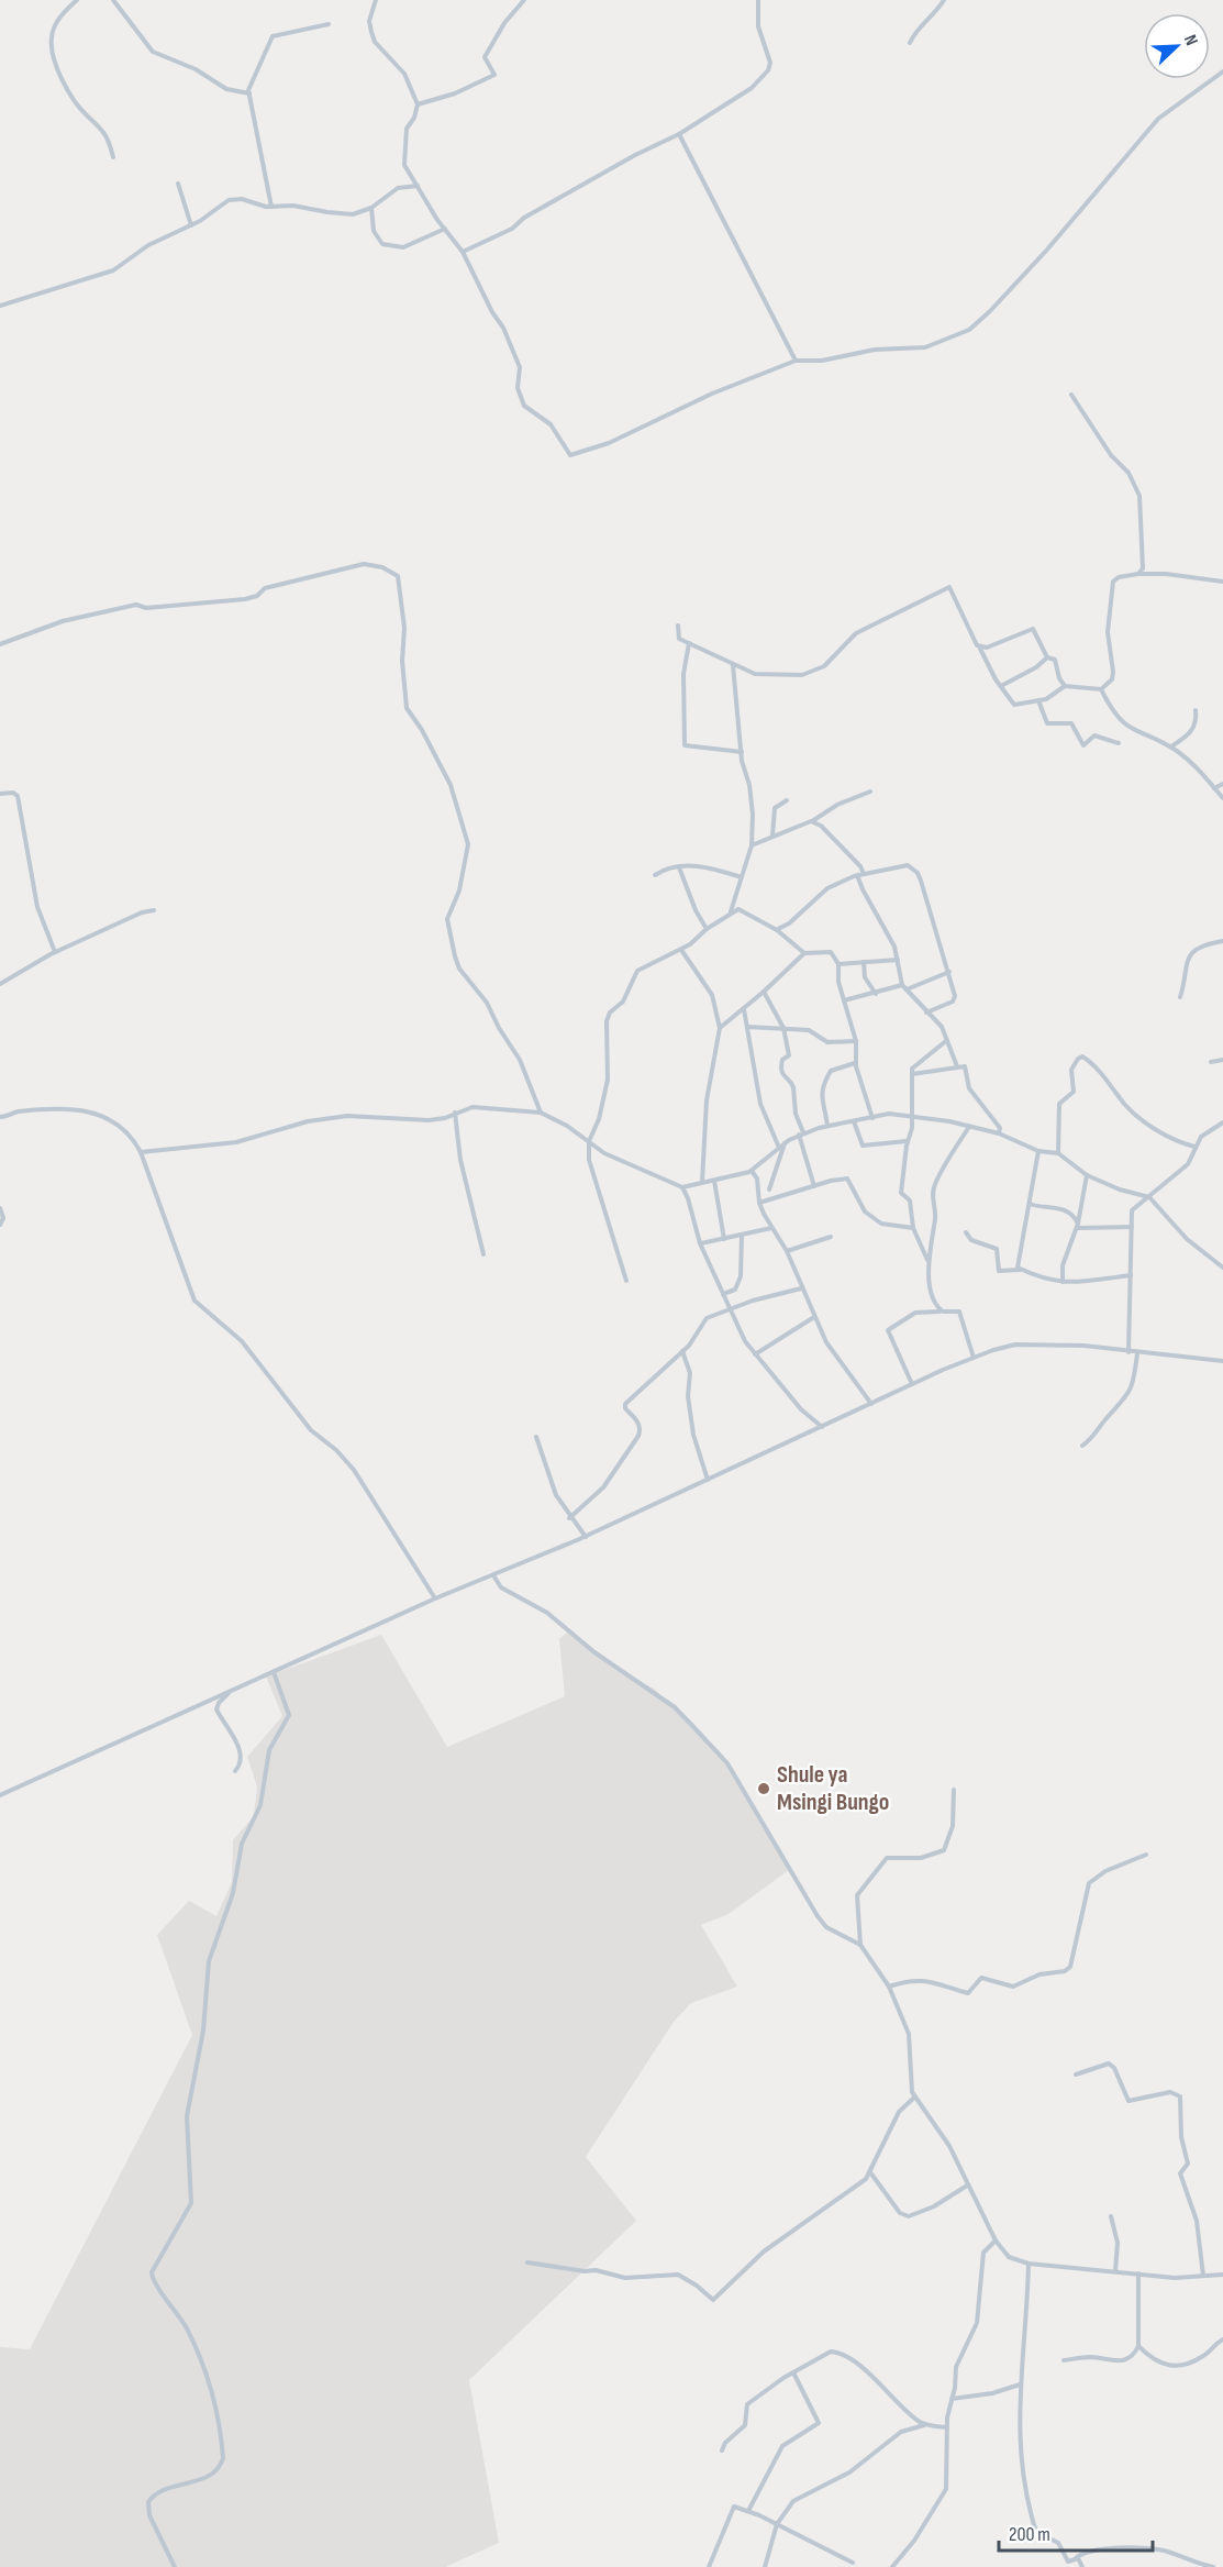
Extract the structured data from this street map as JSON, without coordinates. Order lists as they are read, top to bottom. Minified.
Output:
{"places":["Shule ya Msingi Bungo"],"scale_bar":"200 m","north":"top right"}
